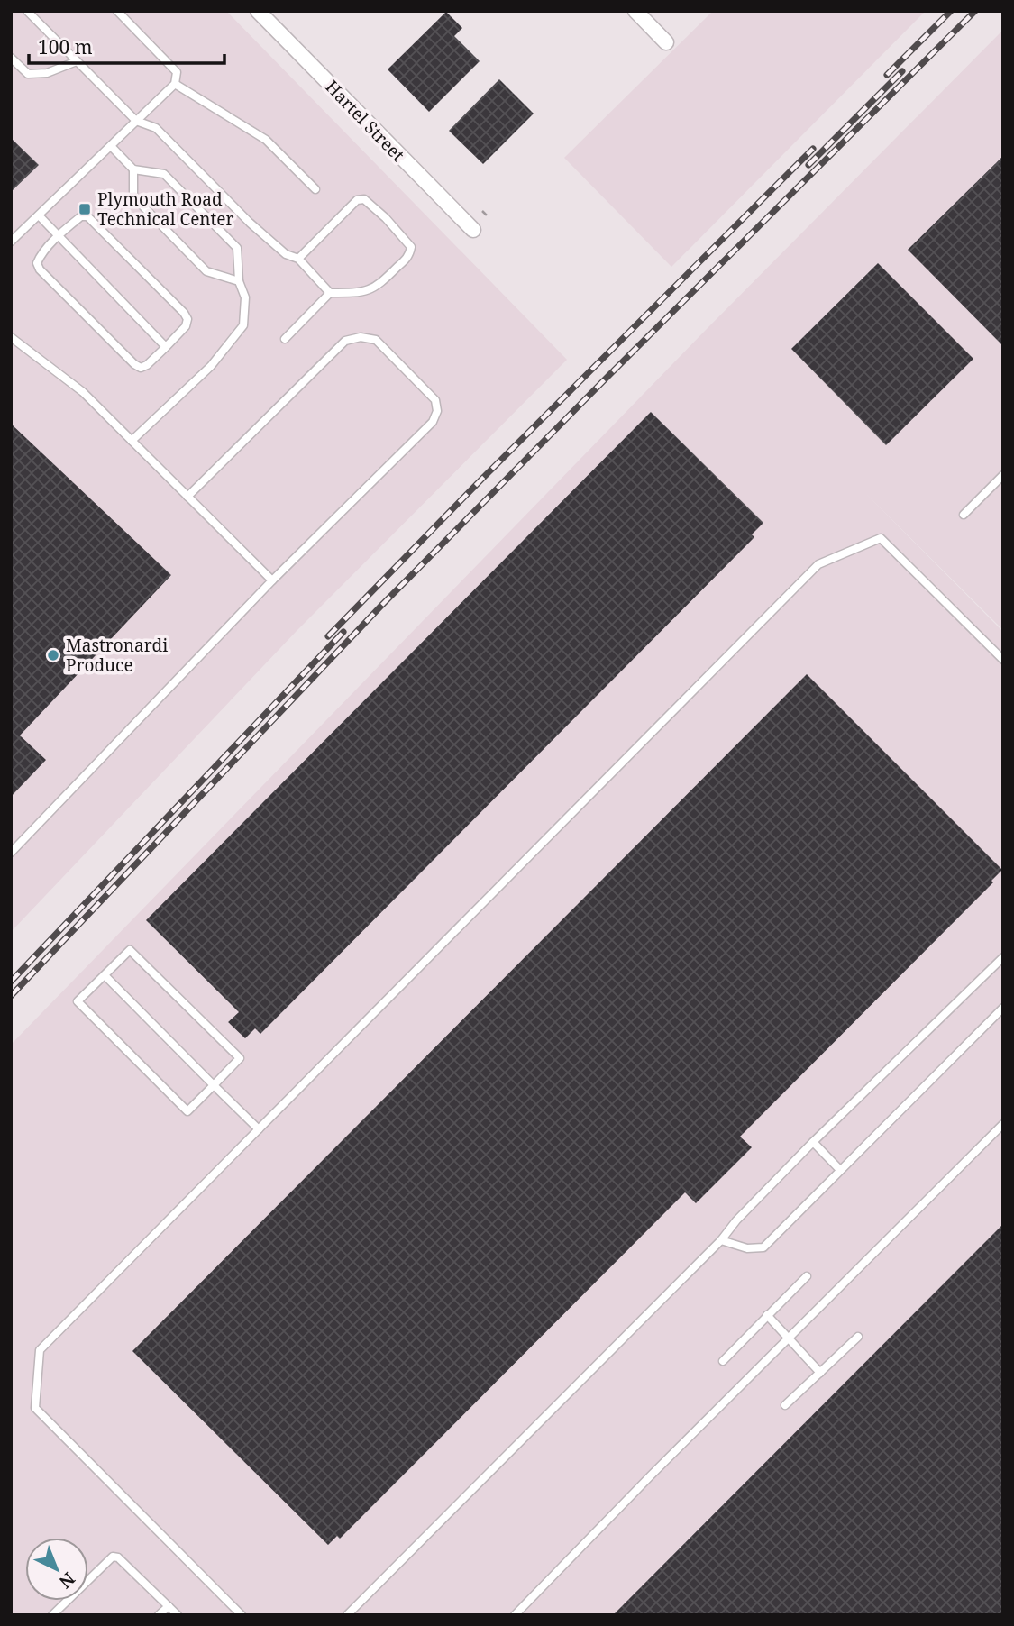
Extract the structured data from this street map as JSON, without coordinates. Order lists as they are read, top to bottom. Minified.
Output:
{"streets":{"street":["Hartel Street"]},"places":{"transit":["Plymouth Road Technical Center"],"other":["Mastronardi Produce"]},"scale_bar":"100 m","north":"bottom right"}
